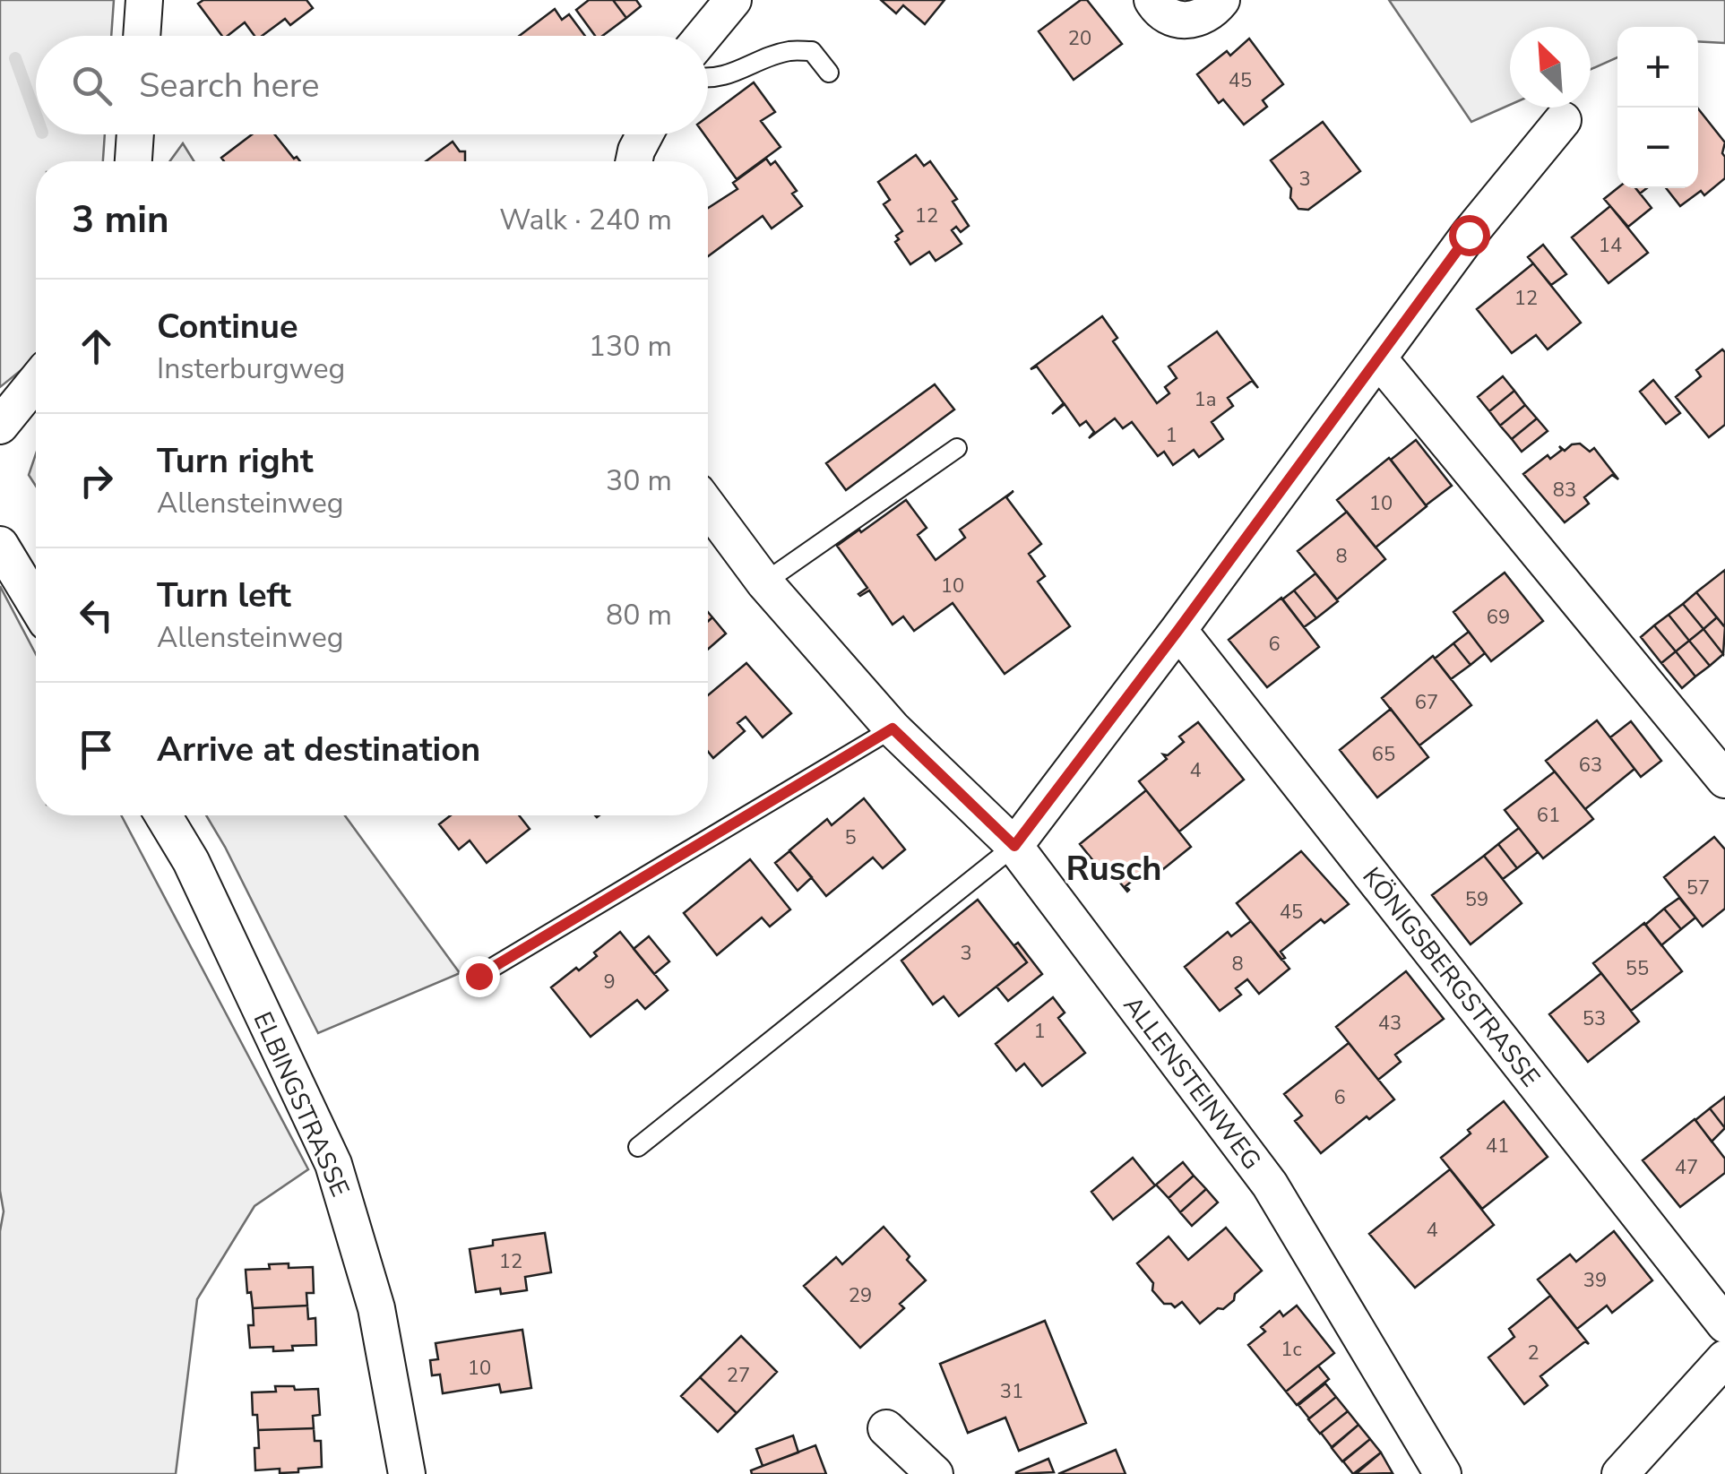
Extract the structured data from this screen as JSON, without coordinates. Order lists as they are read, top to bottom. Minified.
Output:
{"streets":{"street":["KÖNIGSBERGSTRASSE","ALLENSTEINWEG","ELBINGSTRASSE"]},"districts":["Rusch"],"house_numbers":["20","45","3","12","14","12","1a","1","83","10","8","10","69","6","67","65","63","4","61","5","57","59","45","3","8","55","9","53","43","1","6","41","47","4","12","39","29","1c","2","10","27","31"],"north":"top left","page":{"map_buttons":["+","−"],"search":"Search here","heading":["3 min","Walk · 240 m"],"list":[["Continue","Insterburgweg","130 m"],["Turn right","Allensteinweg","30 m"],["Turn left","Allensteinweg","80 m"],"Arrive at destination"]}}
